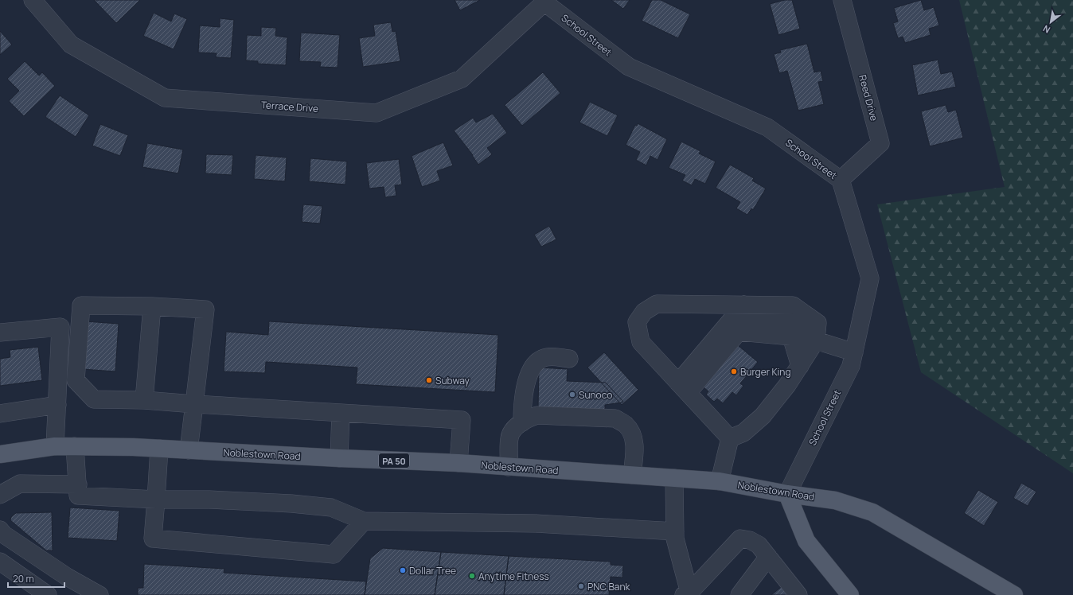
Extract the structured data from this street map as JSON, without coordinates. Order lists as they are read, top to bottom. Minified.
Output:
{"streets":{"main road":["Noblestown Road","PA 50"],"street":["School Street","Reed Drive","Terrace Drive"]},"crossings":[["School Street","Reed Drive"],["School Street","Terrace Drive"],["School Street","Noblestown Road"]],"places":["Burger King","Subway","Sunoco","Dollar Tree","Anytime Fitness","PNC Bank"],"scale_bar":"20 m","north":"bottom left"}
